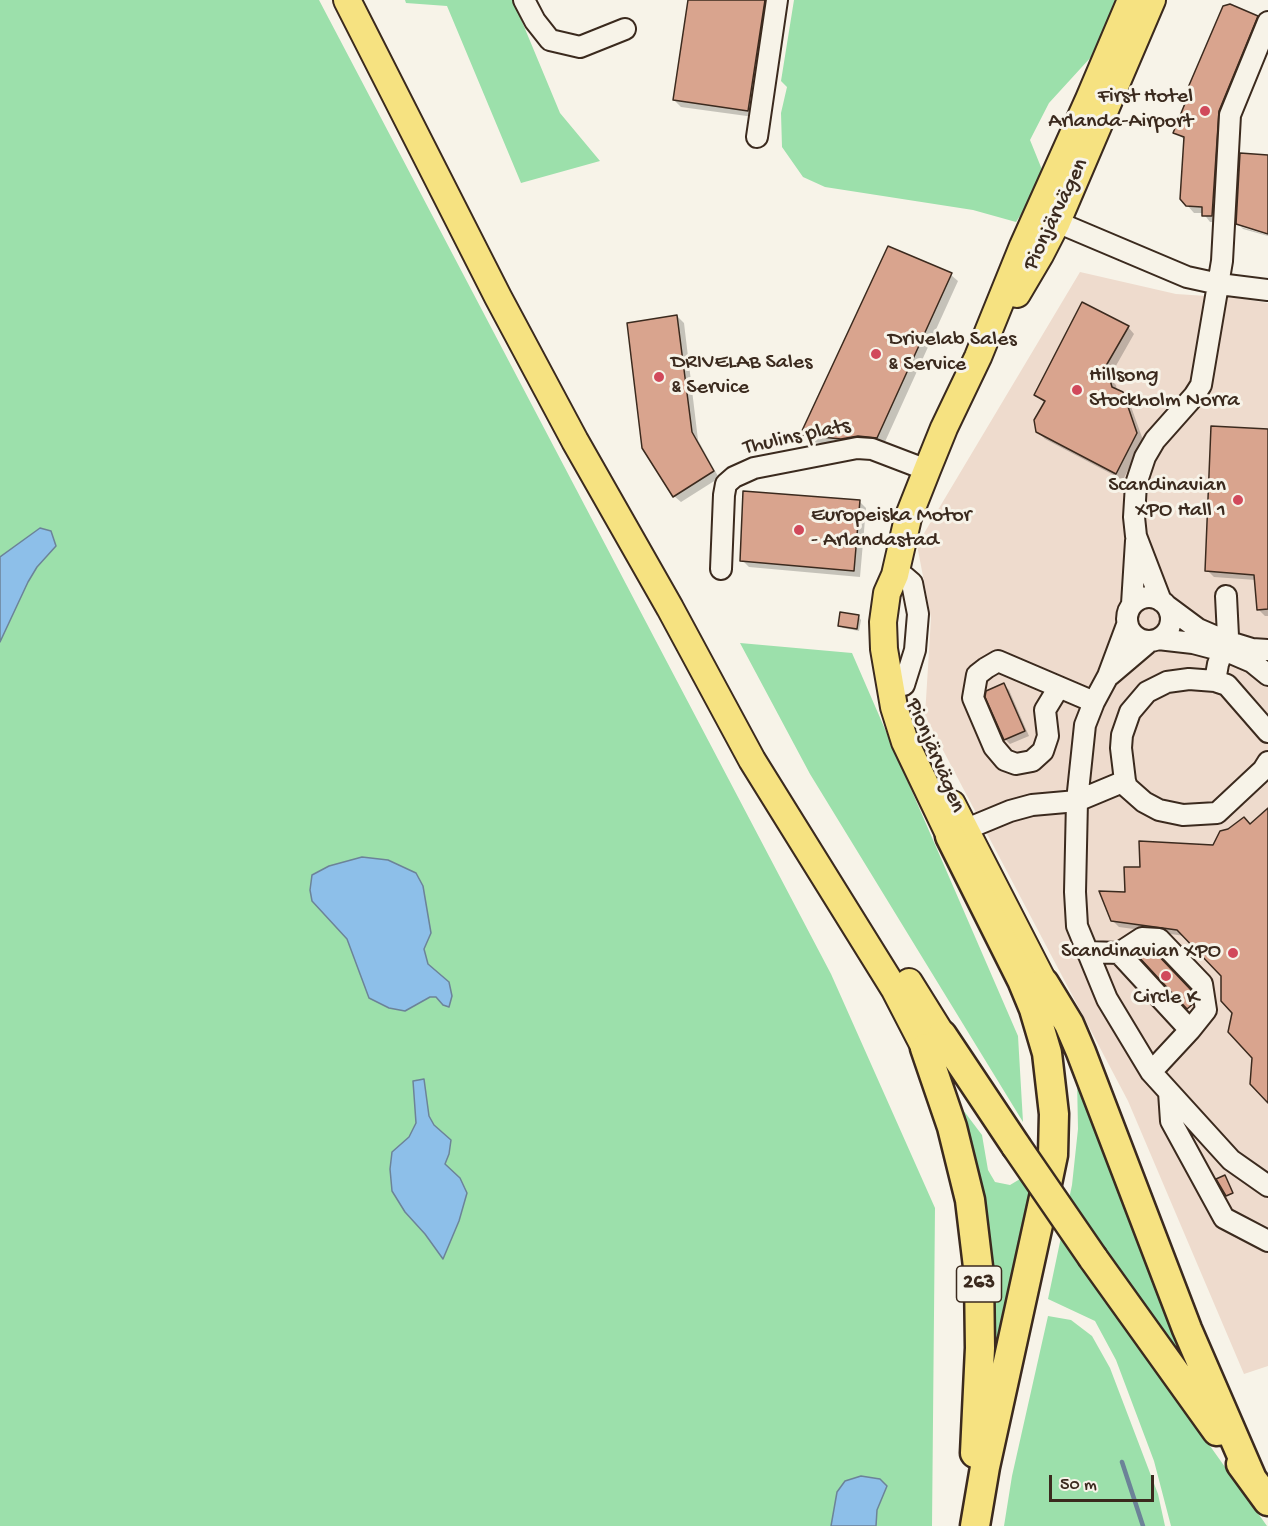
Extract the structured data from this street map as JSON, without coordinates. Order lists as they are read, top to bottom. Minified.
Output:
{"streets":{"highway":["263"],"main road":["Pionjärvägen"],"street":["Thulins plats"]},"crossings":[["Pionjärvägen","Thulins plats"]],"places":["First Hotel Arlanda-Airport","Drivelab Sales & Service","DRIVELAB Sales & Service","Hillsong Stockholm Norra","Scandinavian XPO Hall 1","Europeiska Motor - Arlandastad","Scandinavian XPO","Circle K"],"scale_bar":"50 m"}
